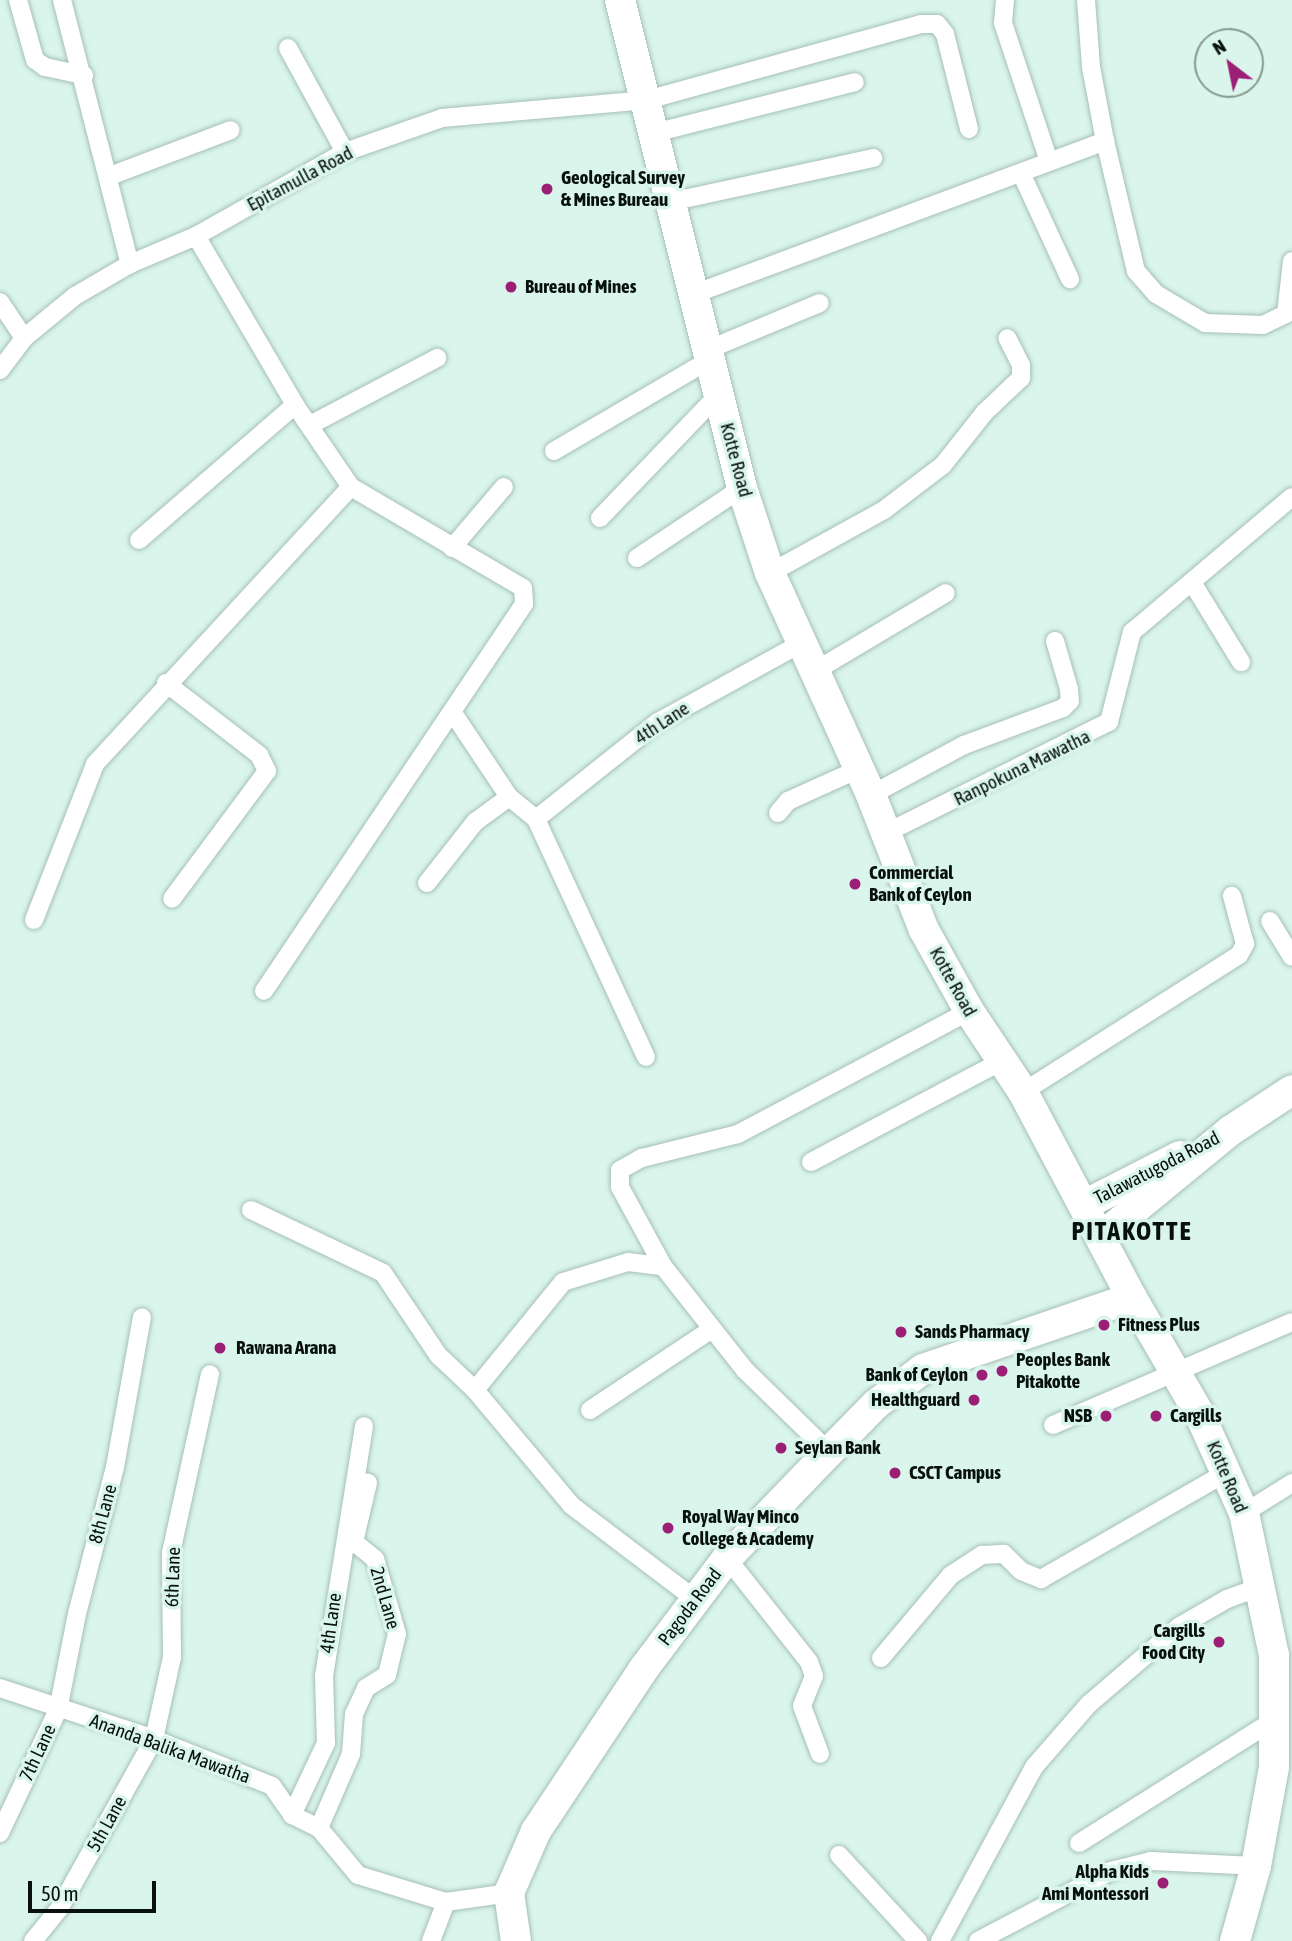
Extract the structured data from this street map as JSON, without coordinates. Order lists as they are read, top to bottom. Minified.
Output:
{"streets":{"main road":["Kotte Road","Talawatugoda Road","Pagoda Road"],"street":["Epitamulla Road","4th Lane","Ranpokuna Mawatha","8th Lane","6th Lane","2nd Lane","Ananda Balika Mawatha","7th Lane","5th Lane"]},"crossings":[["Epitamulla Road","Kotte Road"],["Kotte Road","4th Lane"],["Kotte Road","Ranpokuna Mawatha"],["Kotte Road","Talawatugoda Road"],["Kotte Road","Pagoda Road"],["4th Lane","Ananda Balika Mawatha"],["8th Lane","Ananda Balika Mawatha"],["8th Lane","7th Lane"],["6th Lane","Ananda Balika Mawatha"],["6th Lane","5th Lane"],["2nd Lane","Ananda Balika Mawatha"],["Pagoda Road","Ananda Balika Mawatha"],["Ananda Balika Mawatha","7th Lane"],["Ananda Balika Mawatha","5th Lane"]],"districts":["PITAKOTTE"],"places":["Geological Survey & Mines Bureau","Bureau of Mines","Commercial Bank of Ceylon","Fitness Plus","Sands Pharmacy","Rawana Arana","Peoples Bank Pitakotte","Bank of Ceylon","Healthguard","NSB","Cargills","Seylan Bank","CSCT Campus","Royal Way Minco College & Academy","Cargills Food City","Alpha Kids Ami Montessori"],"scale_bar":"50 m","north":"top left"}
